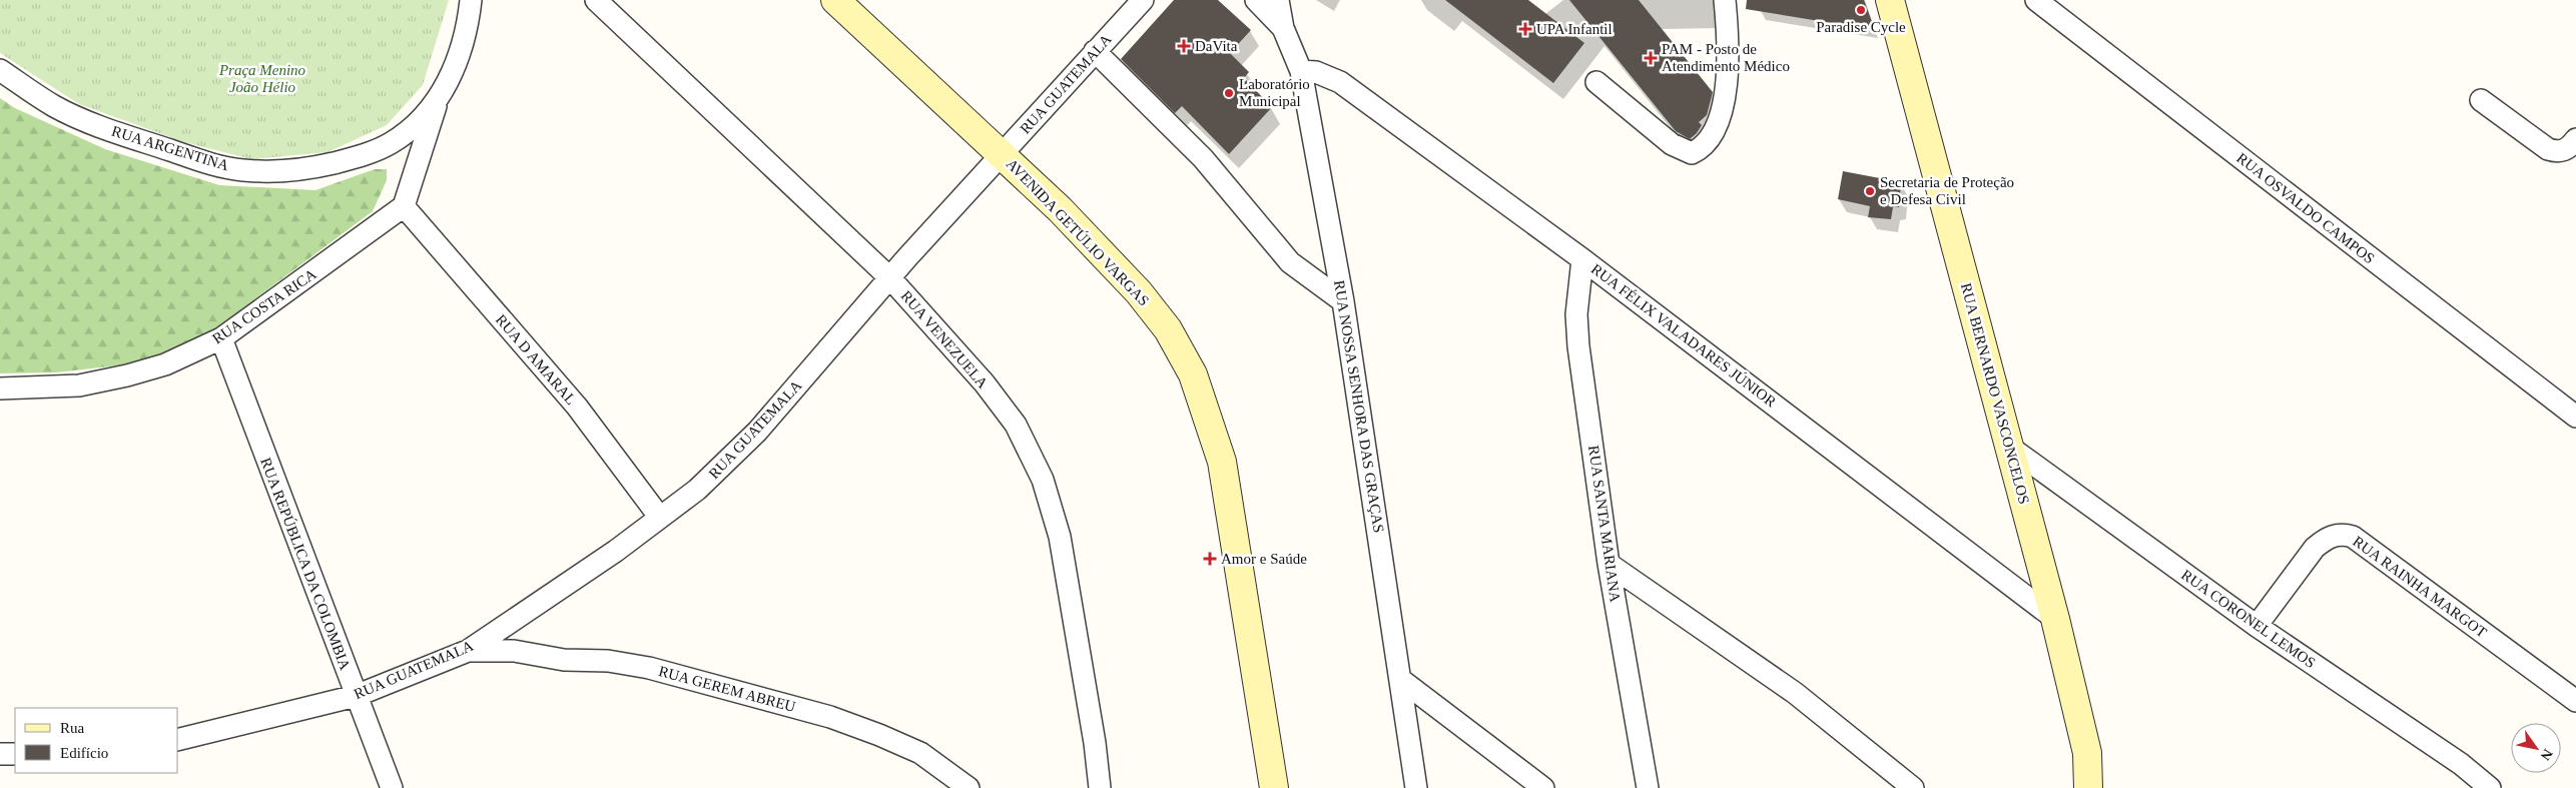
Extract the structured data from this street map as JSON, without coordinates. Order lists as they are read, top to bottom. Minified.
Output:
{"streets":{"main road":["AVENIDA GETÚLIO VARGAS","RUA BERNARDO VASCONCELOS"],"street":["RUA GUATEMALA","RUA ARGENTINA","RUA OSVALDO CAMPOS","RUA COSTA RICA","RUA FÉLIX VALADARES JÚNIOR","RUA VENEZUELA","RUA D AMARAL","RUA NOSSA SENHORA DAS GRAÇAS","RUA SANTA MARIANA","RUA REPÚBLICA DA COLOMBIA","RUA RAINHA MARGOT","RUA CORONEL LEMOS","RUA GEREM ABREU"]},"crossings":[["RUA GUATEMALA","AVENIDA GETÚLIO VARGAS"],["RUA GUATEMALA","RUA VENEZUELA"],["RUA GUATEMALA","RUA D AMARAL"],["RUA GUATEMALA","RUA REPÚBLICA DA COLOMBIA"],["RUA GUATEMALA","RUA GEREM ABREU"],["RUA COSTA RICA","RUA D AMARAL"],["RUA COSTA RICA","RUA REPÚBLICA DA COLOMBIA"],["RUA FÉLIX VALADARES JÚNIOR","RUA BERNARDO VASCONCELOS"],["RUA FÉLIX VALADARES JÚNIOR","RUA NOSSA SENHORA DAS GRAÇAS"],["RUA FÉLIX VALADARES JÚNIOR","RUA SANTA MARIANA"],["RUA BERNARDO VASCONCELOS","RUA CORONEL LEMOS"],["RUA RAINHA MARGOT","RUA CORONEL LEMOS"]],"parks":["Praça Menino João Hélio"],"places":{"other":["Paradise Cycle","Laboratório Municipal","Secretaria de Proteção e Defesa Civil"],"health":["UPA Infantil","DaVita","PAM - Posto de Atendimento Médico","Amor e Saúde"]},"legend":["Rua","Edifício"],"north":"bottom right"}
